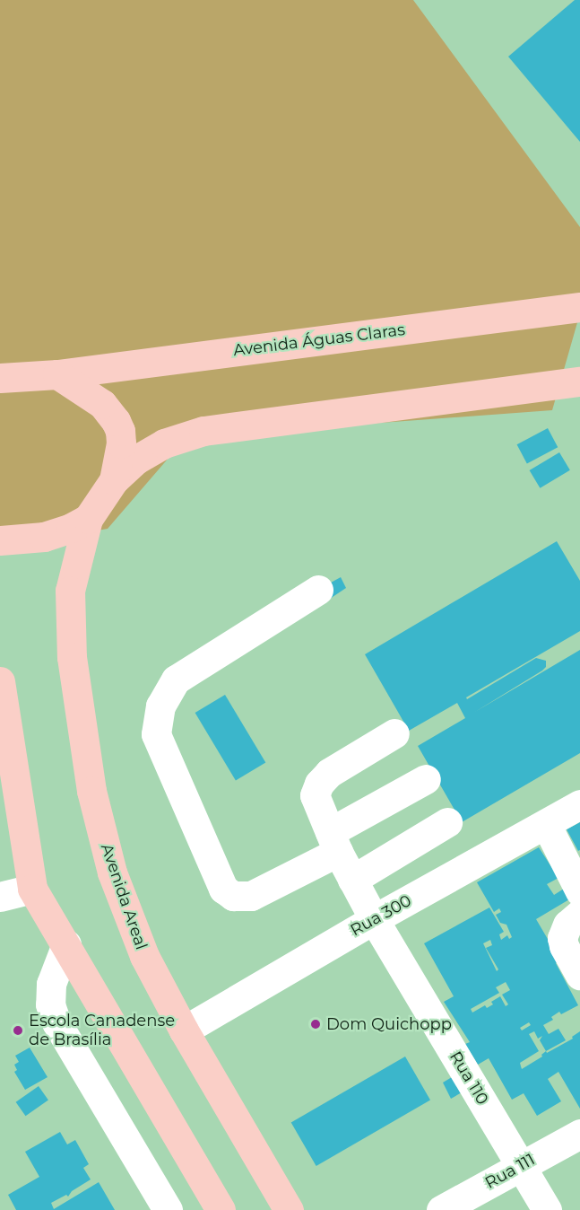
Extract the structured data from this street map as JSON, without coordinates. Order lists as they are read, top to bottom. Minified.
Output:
{"streets":{"main road":["Avenida Águas Claras","Avenida Areal"],"street":["Rua 300","Rua 110","Rua 111"]},"crossings":[["Avenida Areal","Rua 300"],["Rua 300","Rua 110"],["Rua 110","Rua 111"]],"places":["Dom Quichopp","Escola Canadense de Brasília"]}
